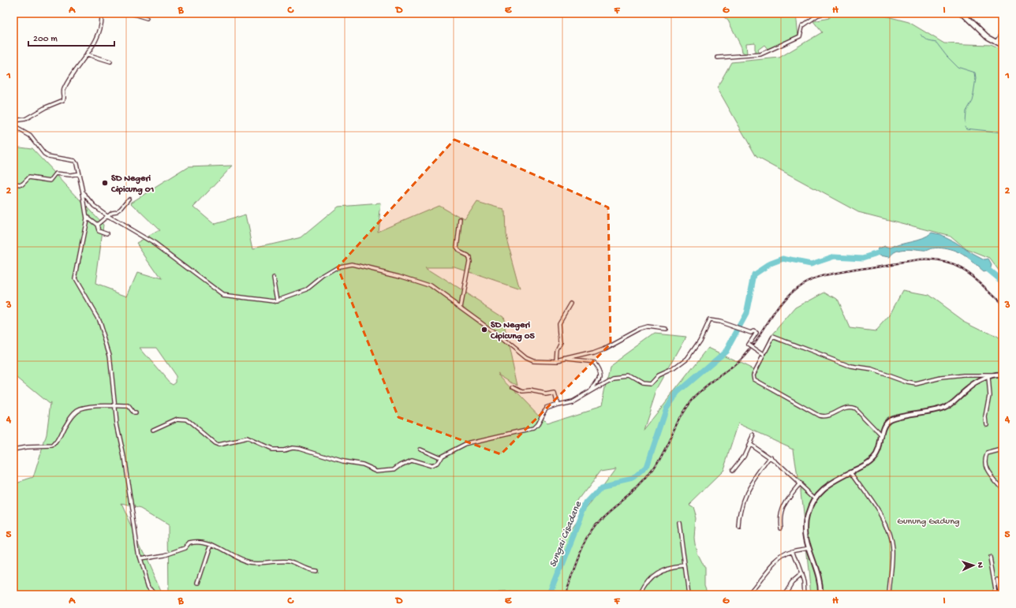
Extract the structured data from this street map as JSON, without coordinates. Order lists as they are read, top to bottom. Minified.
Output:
{"water":["Sungai Cisadane"],"parks":["Gunung Gadung"],"places":["SD Negeri Cipicung 01","SD Negeri Cipicung 05"],"scale_bar":"200 m","north":"right","grid":{"columns":["A","B","C","D","E","F","G","H","I"],"rows":["1","2","3","4","5"]}}
